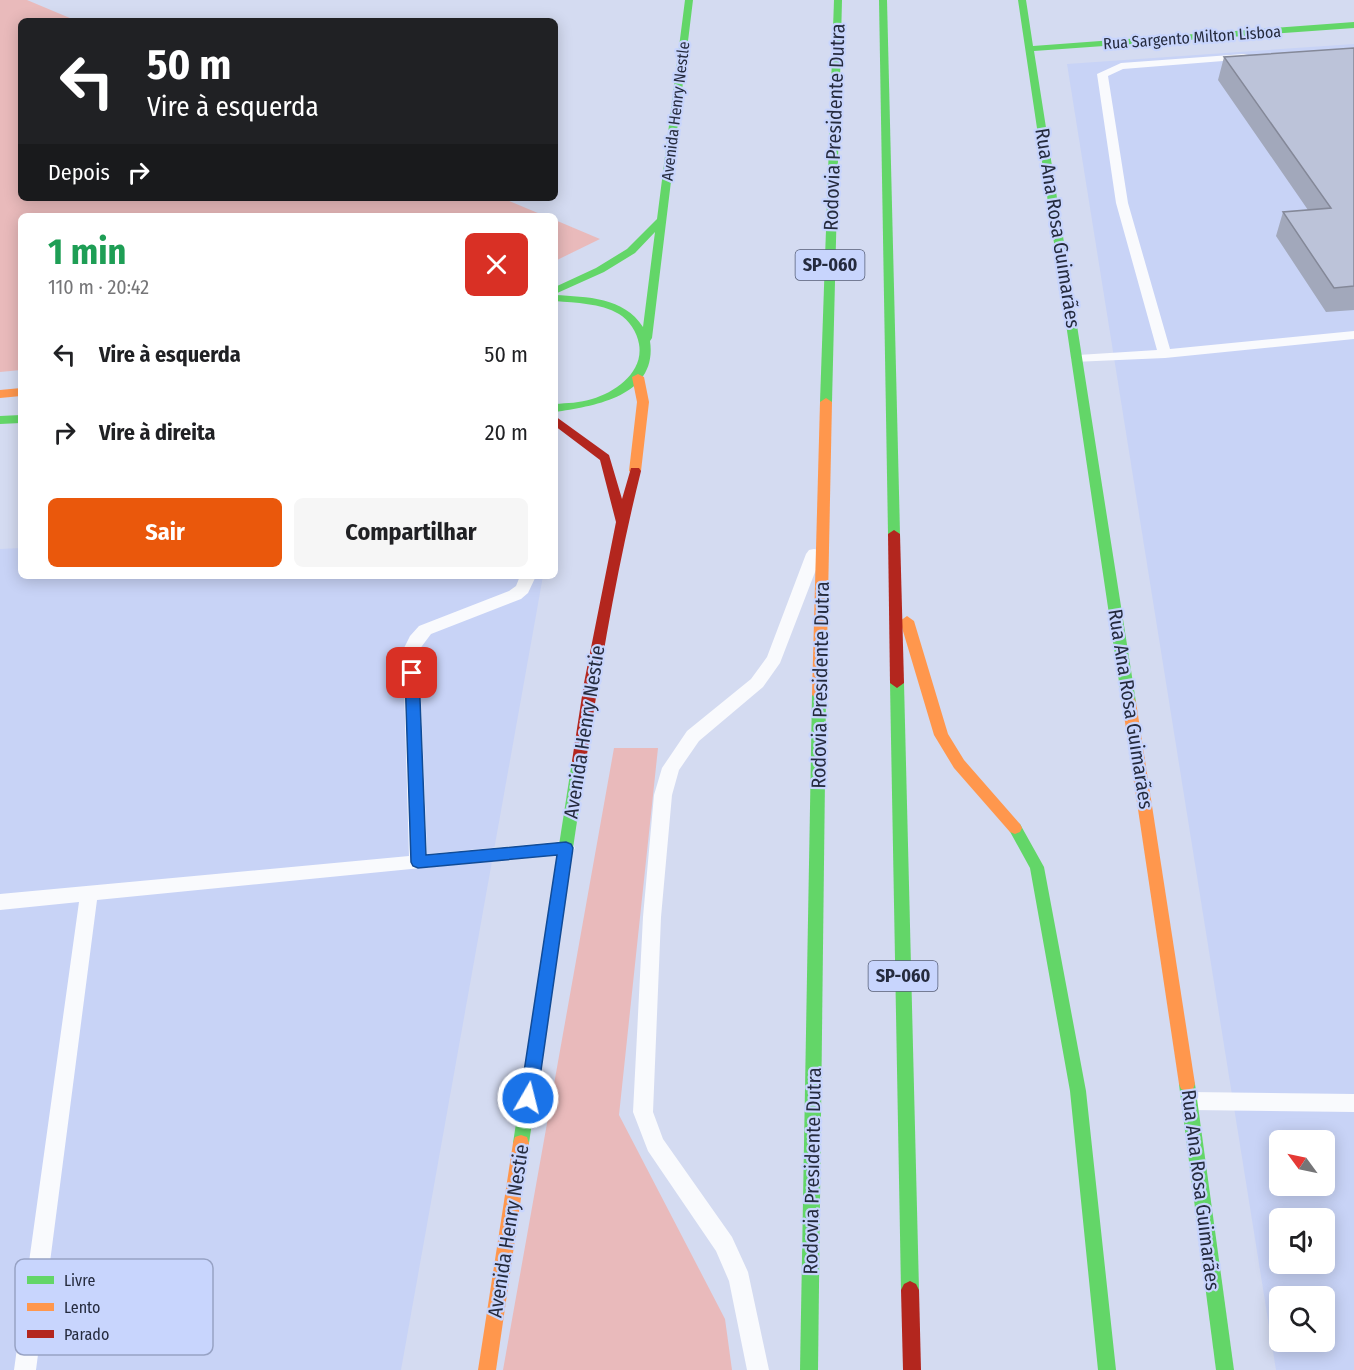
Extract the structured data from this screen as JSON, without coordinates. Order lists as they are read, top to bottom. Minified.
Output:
{"streets":{"main road":["Rua Sargento Milton Lisboa","Avenida Henry Nestle","Rodovia Presidente Dutra","Rua Ana Rosa Guimarães","SP-060","Avenida Henry Nestie"]},"crossings":[["Rua Sargento Milton Lisboa","Rua Ana Rosa Guimarães"],["Avenida Henry Nestle","Avenida Henry Nestie"]],"legend":["Livre","Lento","Parado"],"north":"top left","page":{"turn":["50 m","Vire à esquerda"],"then":"Depois","heading":["1 min","110 m · 20:42"],"list":[{"name":"Vire à esquerda","value":"50 m"},{"name":"Vire à direita","value":"20 m"}],"buttons":["Sair","Compartilhar"]}}
